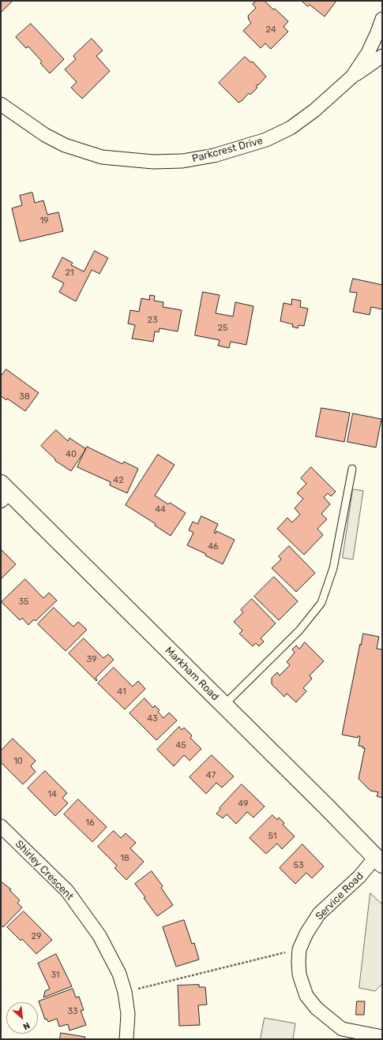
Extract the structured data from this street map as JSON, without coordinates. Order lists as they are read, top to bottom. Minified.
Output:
{"streets":{"street":["Parkcrest Drive","Markham Road","Shirley Crescent","Service Road"]},"crossings":[["Markham Road","Service Road"]],"house_numbers":["24","19","21","23","25","38","40","42","44","46","35","39","41","43","45","10","47","14","49","16","51","18","53","29","31","33"],"north":"bottom right"}
